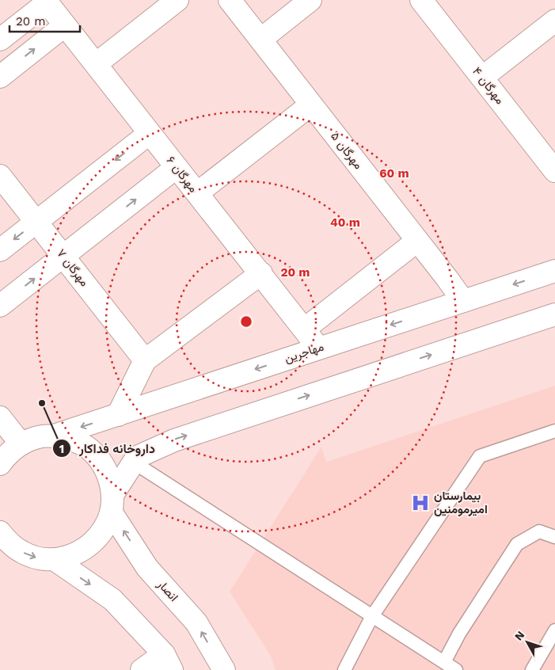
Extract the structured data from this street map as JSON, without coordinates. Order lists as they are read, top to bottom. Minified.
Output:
{"streets":{"street":["مهرگان ۴","مهرگان ۵","مهرگان ۶","مهرگان ۷","مهاجرین","انصار"]},"crossings":[["مهرگان ۵","مهاجرین"],["مهرگان ۶","مهاجرین"]],"places":{"other":["داروخانه فداکار"],"hospital":["بیمارستان امیرمومنین"]},"scale_bar":"20 m","north":"top left","rings":["60 m","40 m","20 m"]}
